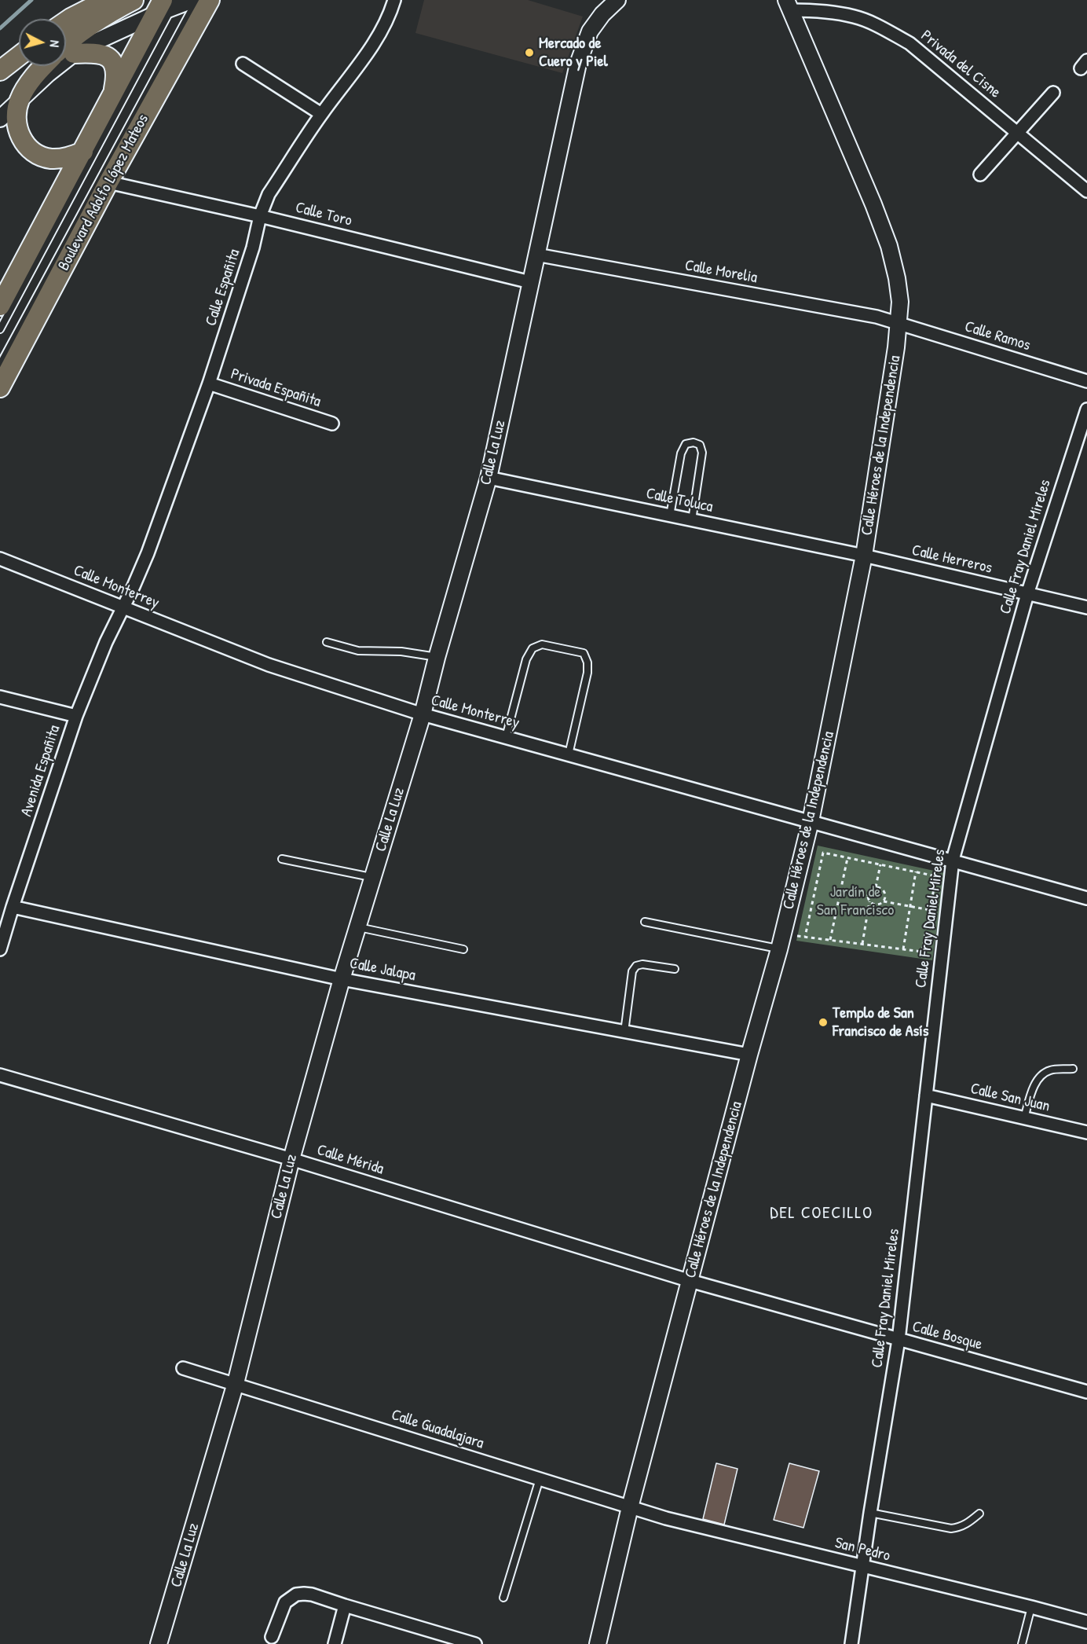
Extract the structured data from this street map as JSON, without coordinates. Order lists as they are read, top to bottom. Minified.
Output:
{"streets":{"main road":["Boulevard Adolfo López Mateos"],"street":["Privada del Cisne","Calle Toro","Calle Morelia","Calle Españita","Calle Ramos","Privada Españita","Calle Héroes de la Independencia","Calle La Luz","Calle Toluca","Calle Fray Daniel Mireles","Calle Herreros","Calle Monterrey","Avenida Españita","Calle Jalapa","Calle San Juan","Calle Mérida","Calle Bosque","Calle Guadalajara","San Pedro"]},"crossings":[["Privada del Cisne","Calle Héroes de la Independencia"],["Boulevard Adolfo López Mateos","Calle Toro"],["Calle Toro","Calle Españita"],["Calle Toro","Calle La Luz"],["Calle Morelia","Calle Ramos"],["Calle Morelia","Calle Héroes de la Independencia"],["Calle Morelia","Calle La Luz"],["Calle Españita","Privada Españita"],["Calle Españita","Calle Monterrey"],["Calle Españita","Avenida Españita"],["Calle Ramos","Calle Héroes de la Independencia"],["Calle Héroes de la Independencia","Calle Toluca"],["Calle Héroes de la Independencia","Calle Herreros"],["Calle Héroes de la Independencia","Calle Monterrey"],["Calle Héroes de la Independencia","Calle Jalapa"],["Calle Héroes de la Independencia","Calle Mérida"],["Calle Héroes de la Independencia","Calle Bosque"],["Calle Héroes de la Independencia","Calle Guadalajara"],["Calle Héroes de la Independencia","San Pedro"],["Calle La Luz","Calle Toluca"],["Calle La Luz","Calle Monterrey"],["Calle La Luz","Calle Jalapa"],["Calle La Luz","Calle Mérida"],["Calle La Luz","Calle Guadalajara"],["Calle Toluca","Calle Herreros"],["Calle Fray Daniel Mireles","Calle Herreros"],["Calle Fray Daniel Mireles","Calle Monterrey"],["Calle Fray Daniel Mireles","Calle San Juan"],["Calle Fray Daniel Mireles","Calle Bosque"],["Calle Fray Daniel Mireles","San Pedro"],["Calle Monterrey","Avenida Españita"],["Avenida Españita","Calle Jalapa"],["Calle Mérida","Calle Bosque"],["Calle Guadalajara","San Pedro"]],"districts":["DEL COECILLO"],"parks":["Jardín de San Francisco"],"places":["Mercado de Cuero y Piel","Templo de San Francisco de Asís"],"north":"right"}
